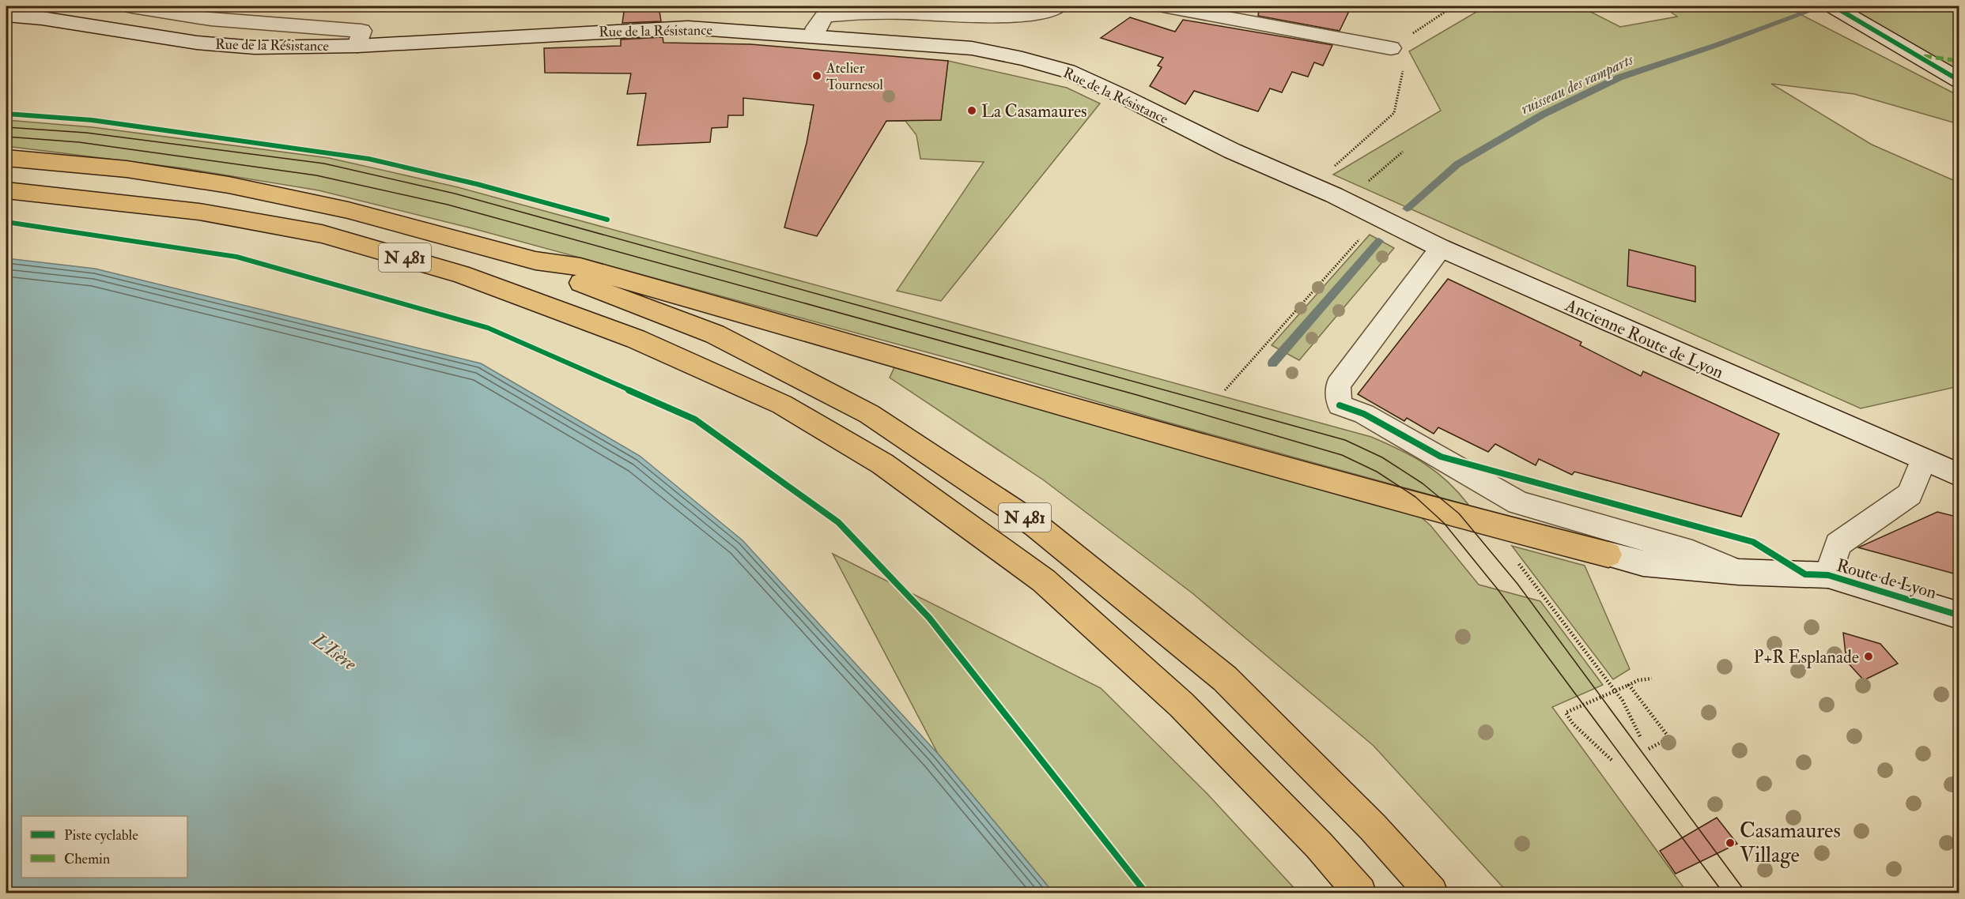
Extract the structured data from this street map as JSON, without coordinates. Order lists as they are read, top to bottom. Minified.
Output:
{"streets":{"highway":["N 481"],"street":["Rue de la Résistance","Ancienne Route de Lyon","Route de Lyon"]},"crossings":[["Rue de la Résistance","Ancienne Route de Lyon"],["Ancienne Route de Lyon","Route de Lyon"]],"water":["ruisseau des ramparts","L'Isère"],"places":["Atelier Tournesol","La Casamaures","P+R Esplanade","Casamaures Village"],"legend":["Piste cyclable","Chemin"]}
